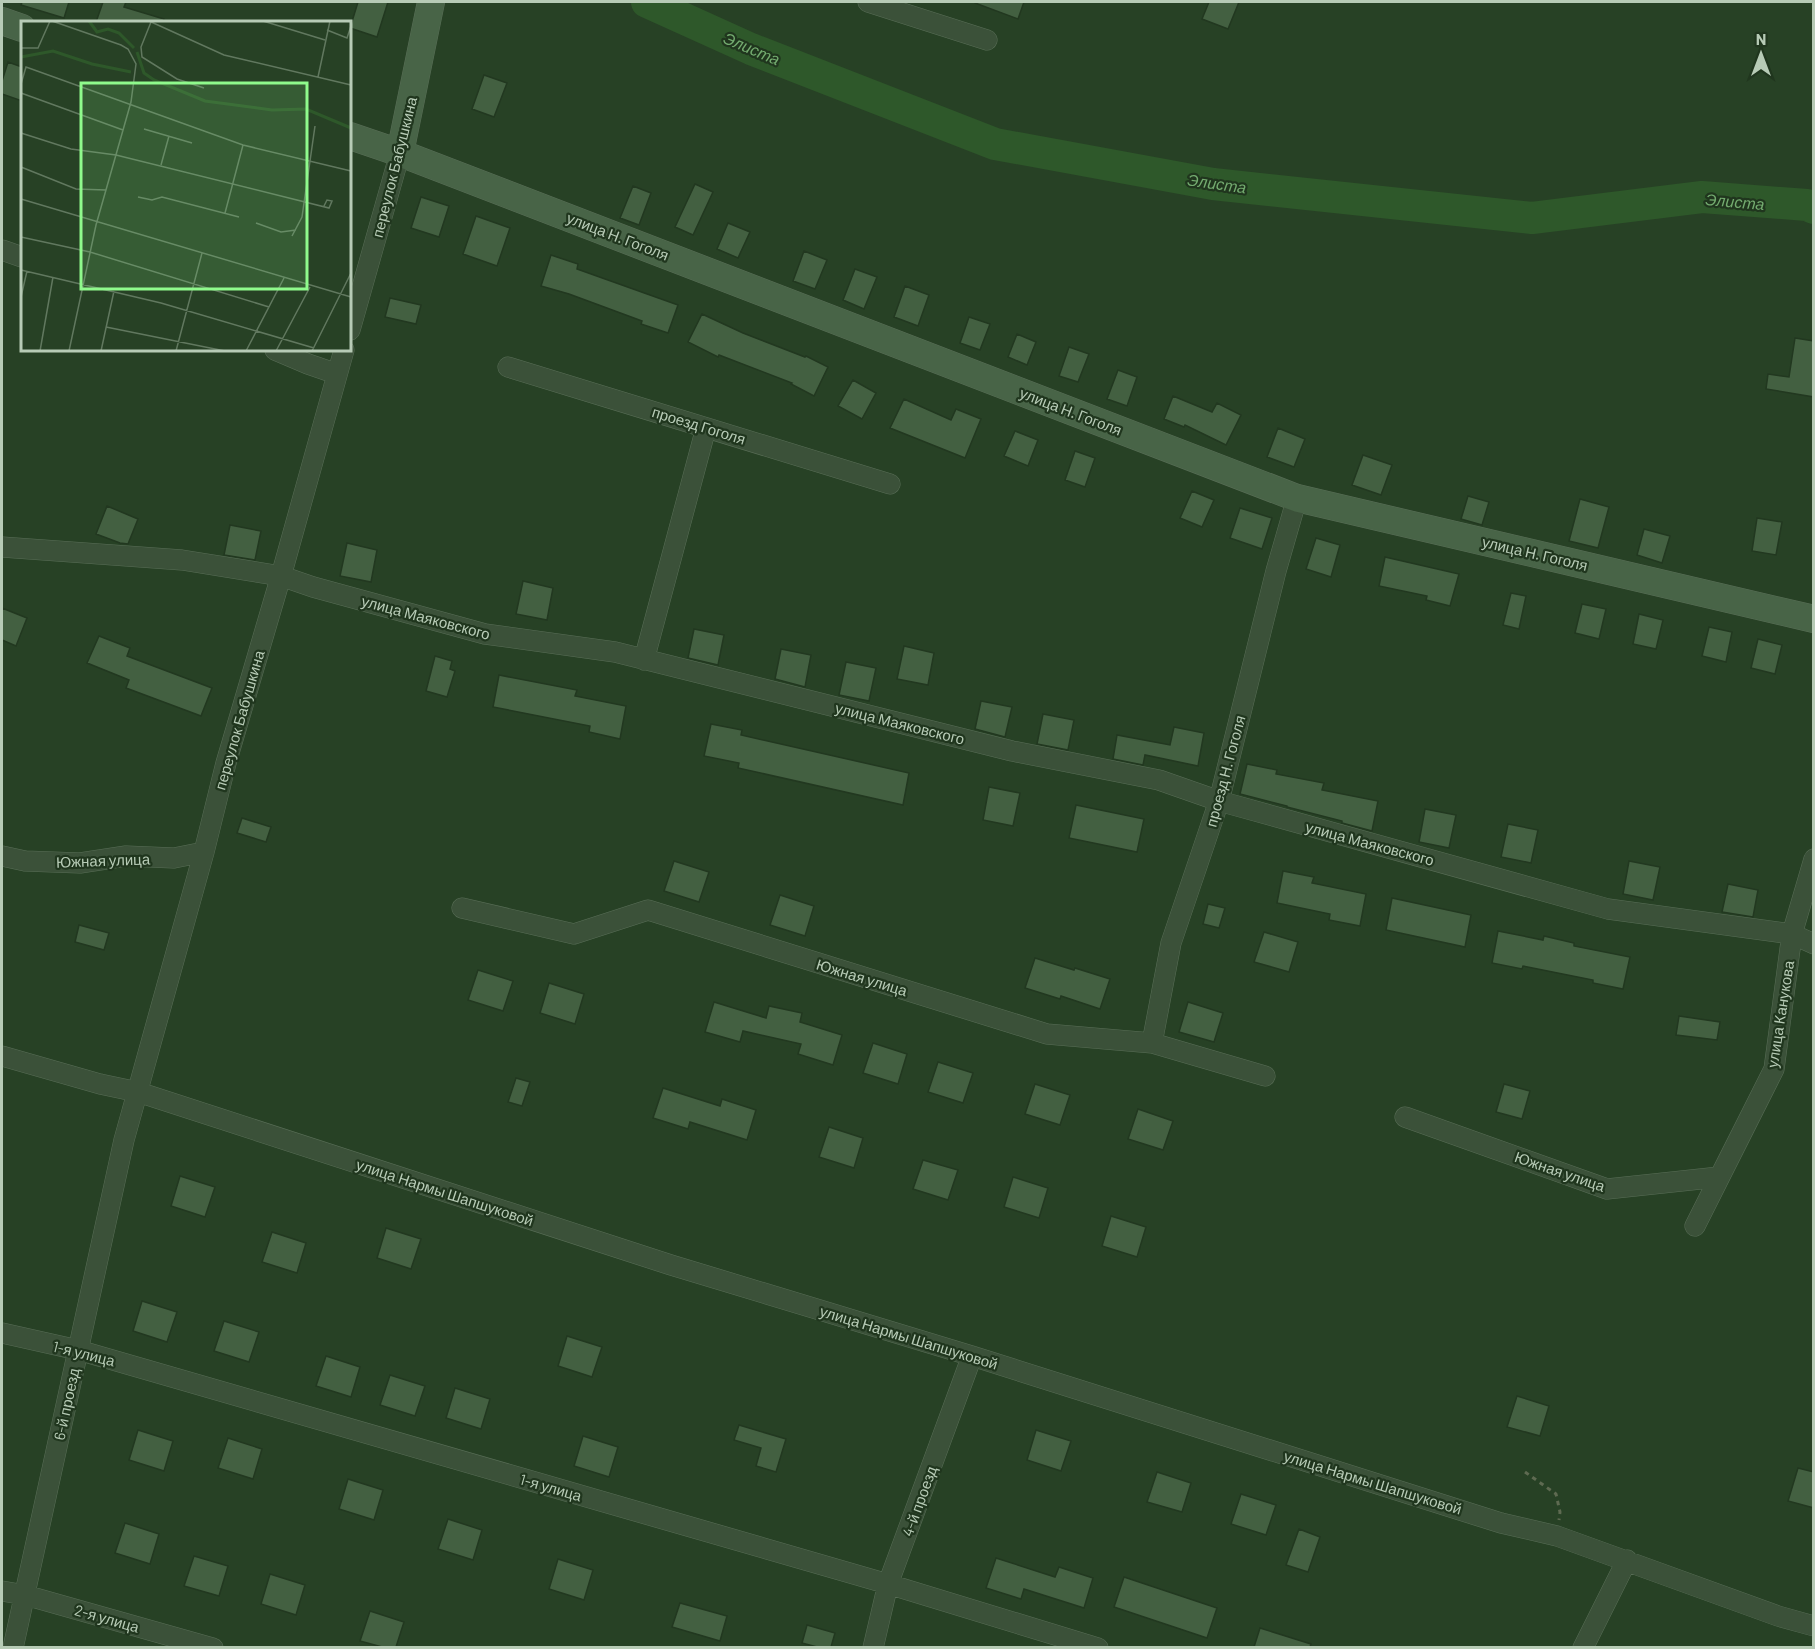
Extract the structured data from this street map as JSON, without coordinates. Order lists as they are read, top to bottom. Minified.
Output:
{"streets":{"street":["переулок Бабушкина","улица Н. Гоголя","проезд Гоголя","улица Маяковского","проезд Н. Гоголя","Южная улица","улица Канукова","улица Нармы Шапшуковой","1-я улица","6-й проезд","4-й проезд","2-я улица"]},"crossings":[["переулок Бабушкина","улица Н. Гоголя"],["переулок Бабушкина","улица Маяковского"],["переулок Бабушкина","Южная улица"],["переулок Бабушкина","улица Нармы Шапшуковой"],["переулок Бабушкина","6-й проезд"],["улица Н. Гоголя","проезд Н. Гоголя"],["улица Маяковского","проезд Н. Гоголя"],["улица Маяковского","улица Канукова"],["проезд Н. Гоголя","Южная улица"],["Южная улица","улица Канукова"],["улица Нармы Шапшуковой","6-й проезд"],["улица Нармы Шапшуковой","4-й проезд"],["1-я улица","6-й проезд"],["1-я улица","4-й проезд"],["6-й проезд","2-я улица"]],"water":["Элиста"],"north":"top"}
